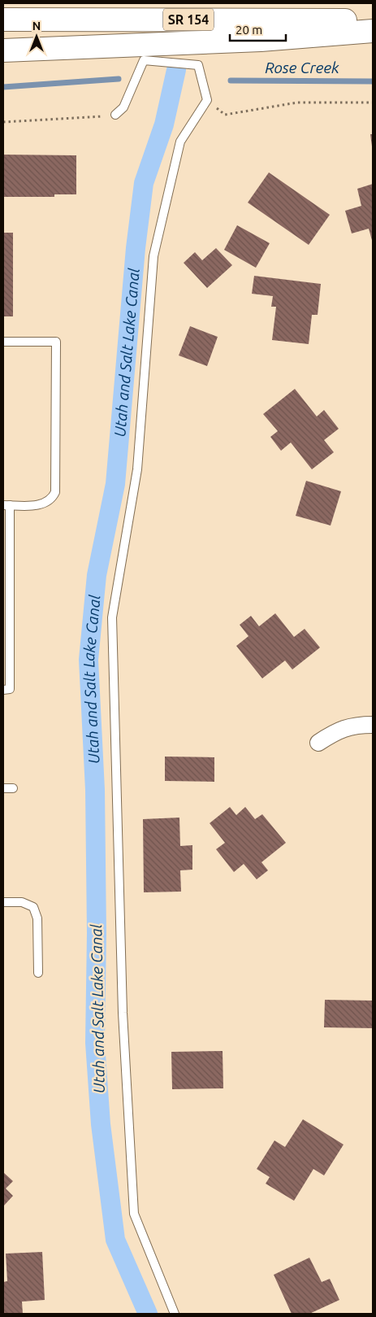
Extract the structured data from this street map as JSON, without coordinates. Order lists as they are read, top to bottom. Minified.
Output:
{"streets":{"highway":["SR 154"]},"water":["Rose Creek","Utah and Salt Lake Canal"],"scale_bar":"20 m","north":"top"}
